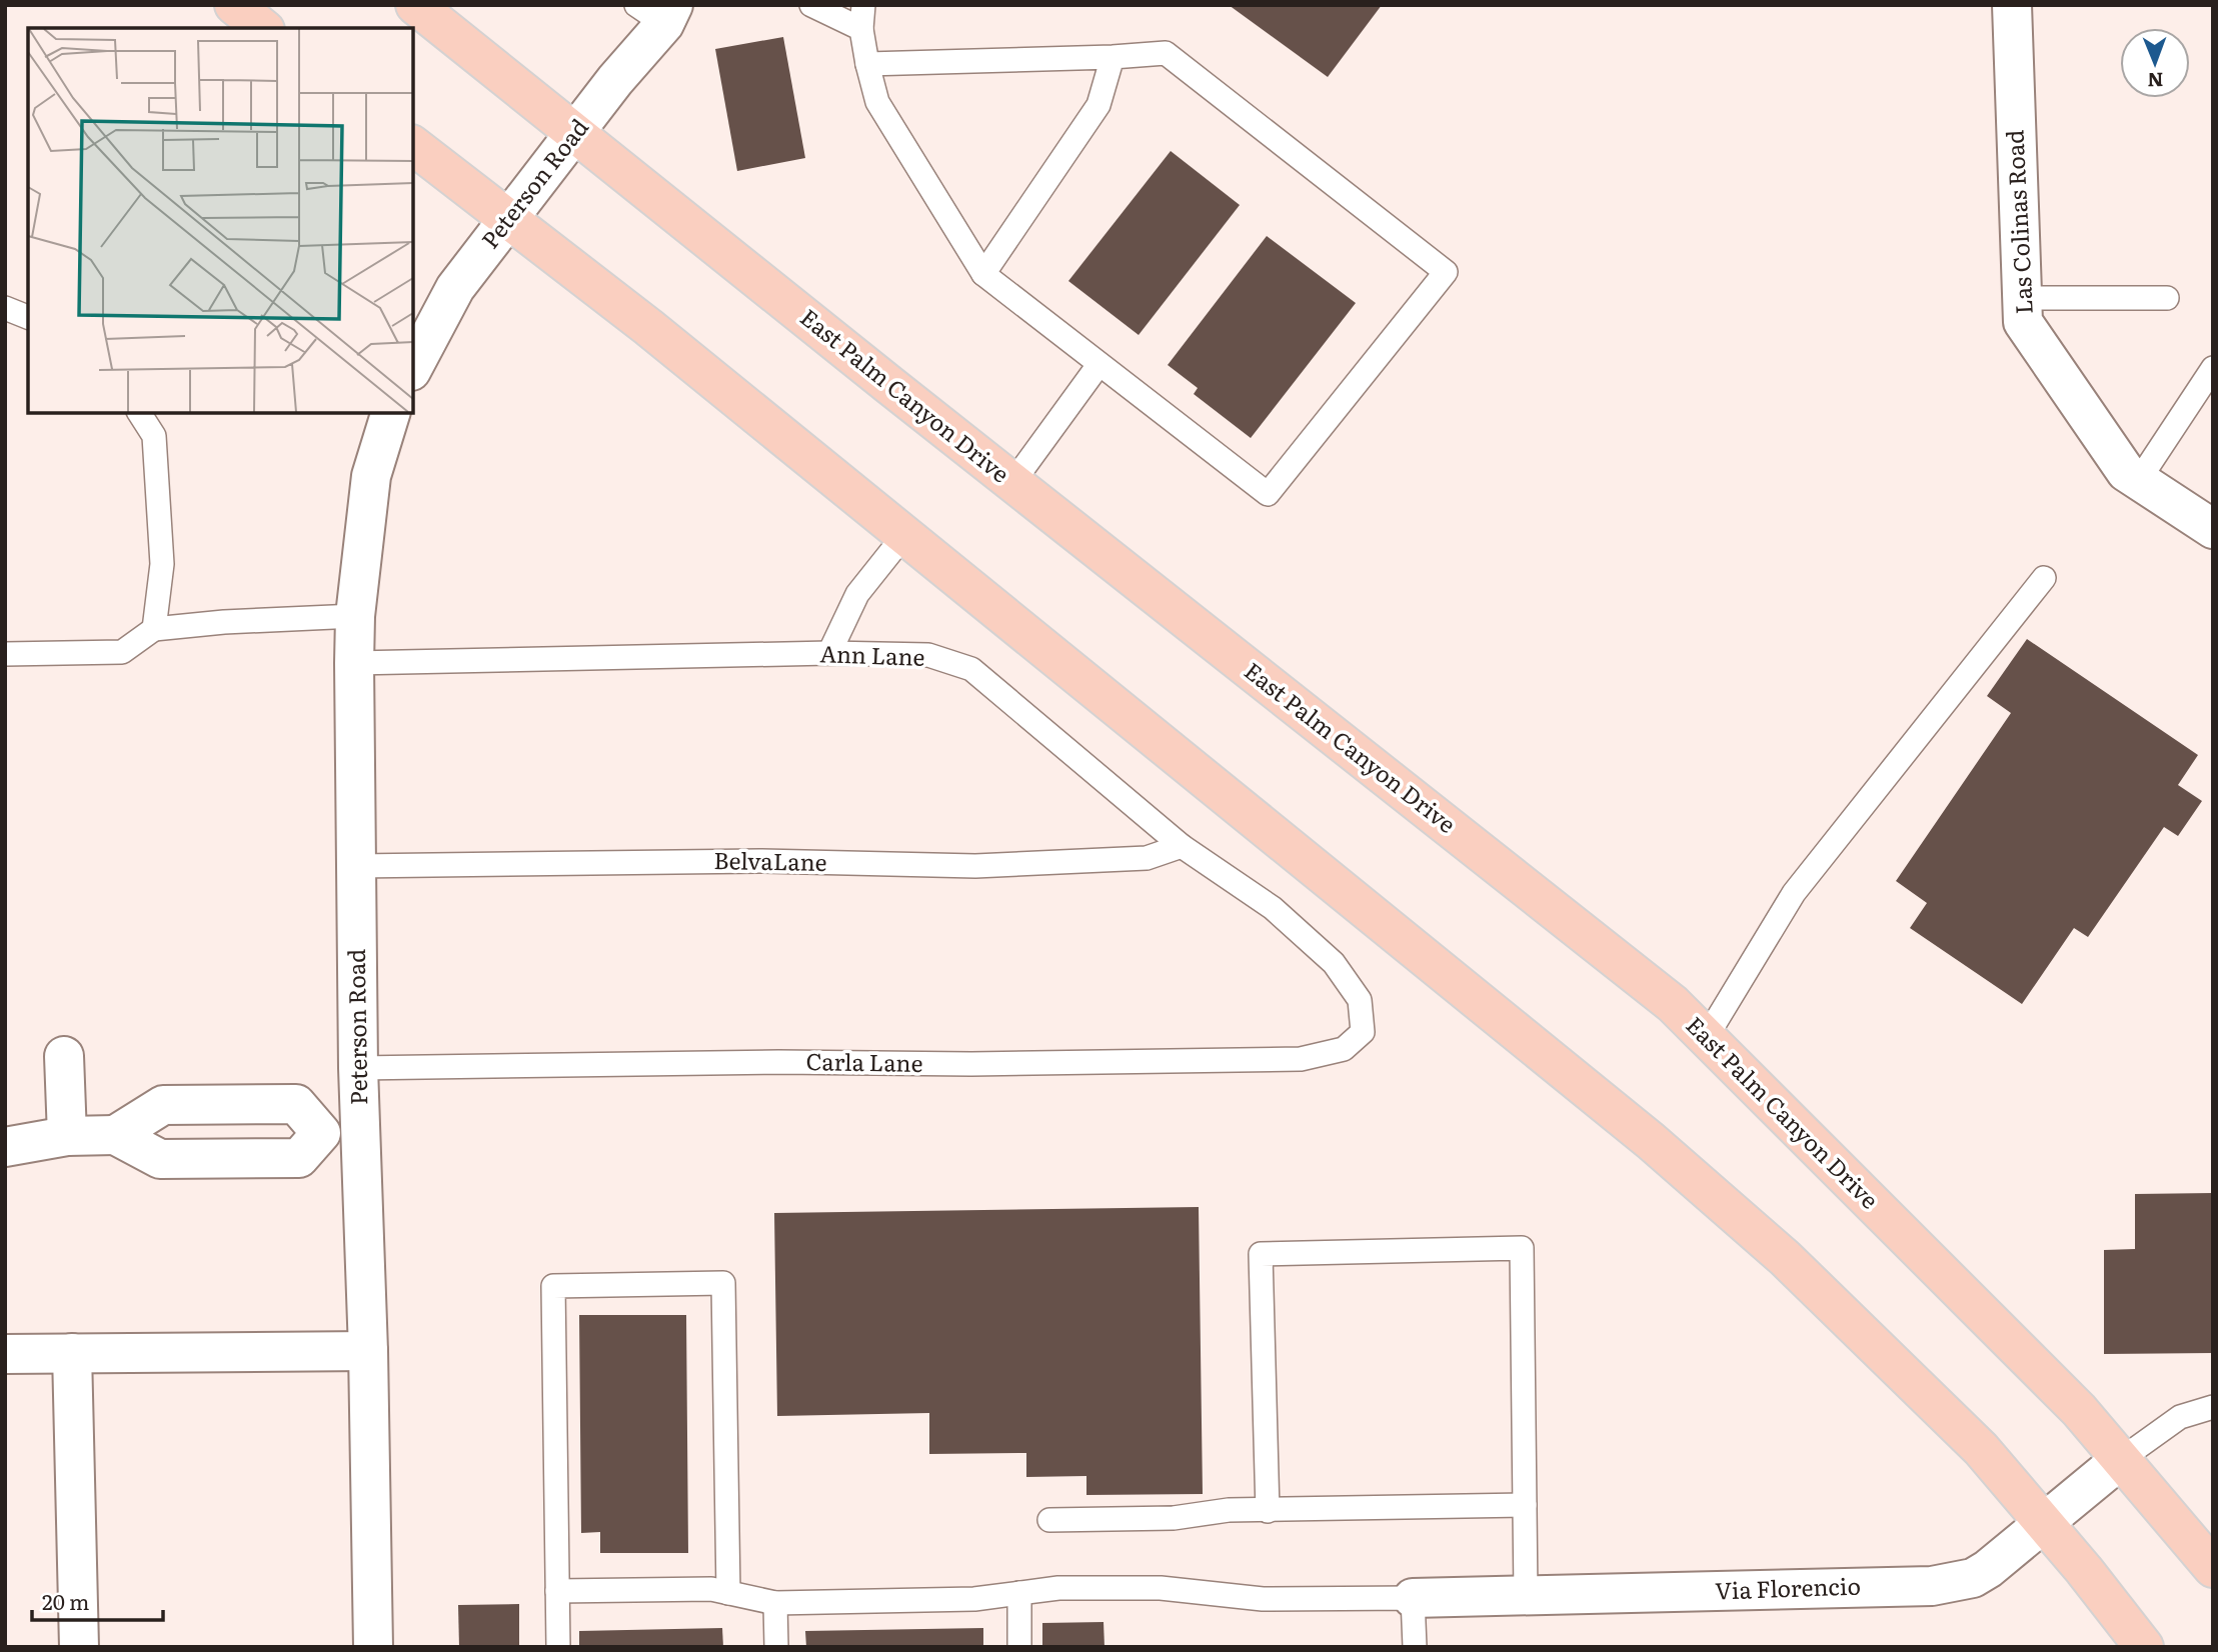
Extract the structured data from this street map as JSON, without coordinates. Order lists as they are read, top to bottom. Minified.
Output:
{"streets":{"main road":["East Palm Canyon Drive"],"street":["Peterson Road","Las Colinas Road","Via Florencio"],"lane":["Ann Lane","BelvaLane","Carla Lane"]},"crossings":[["Peterson Road","East Palm Canyon Drive"],["Peterson Road","Ann Lane"],["Peterson Road","BelvaLane"],["Peterson Road","Carla Lane"],["East Palm Canyon Drive","Via Florencio"],["Ann Lane","BelvaLane"],["Ann Lane","Carla Lane"]],"scale_bar":"20 m","north":"bottom"}
